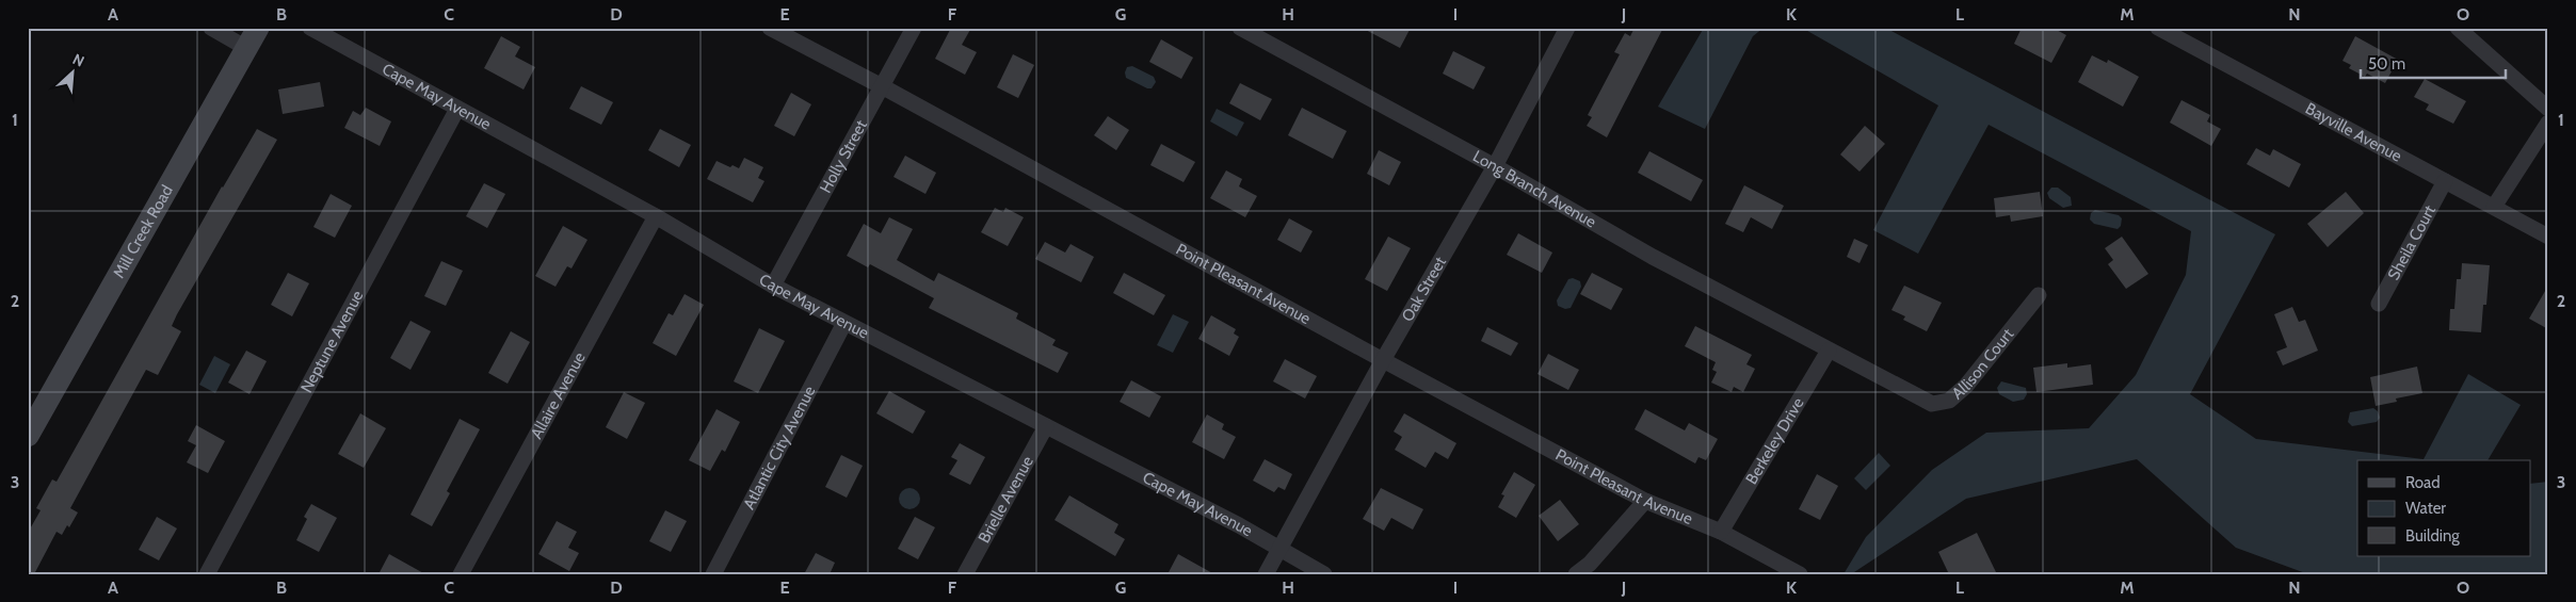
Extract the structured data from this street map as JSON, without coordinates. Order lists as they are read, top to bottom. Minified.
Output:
{"streets":{"street":["Cape May Avenue","Bayville Avenue","Holly Street","Long Branch Avenue","Mill Creek Road","Sheila Court","Point Pleasant Avenue","Oak Street","Neptune Avenue","Allison Court","Allaire Avenue","Berkeley Drive","Atlantic City Avenue","Brielle Avenue"]},"crossings":[["Cape May Avenue","Holly Street"],["Cape May Avenue","Oak Street"],["Cape May Avenue","Neptune Avenue"],["Cape May Avenue","Allaire Avenue"],["Cape May Avenue","Atlantic City Avenue"],["Cape May Avenue","Brielle Avenue"],["Bayville Avenue","Sheila Court"],["Holly Street","Point Pleasant Avenue"],["Long Branch Avenue","Oak Street"],["Long Branch Avenue","Allison Court"],["Long Branch Avenue","Berkeley Drive"],["Point Pleasant Avenue","Oak Street"],["Point Pleasant Avenue","Berkeley Drive"],["Allison Court","Berkeley Drive"]],"legend":["Road","Water","Building"],"scale_bar":"50 m","north":"top right","grid":{"columns":["A","B","C","D","E","F","G","H","I","J","K","L","M","N","O"],"rows":["1","2","3"]}}
